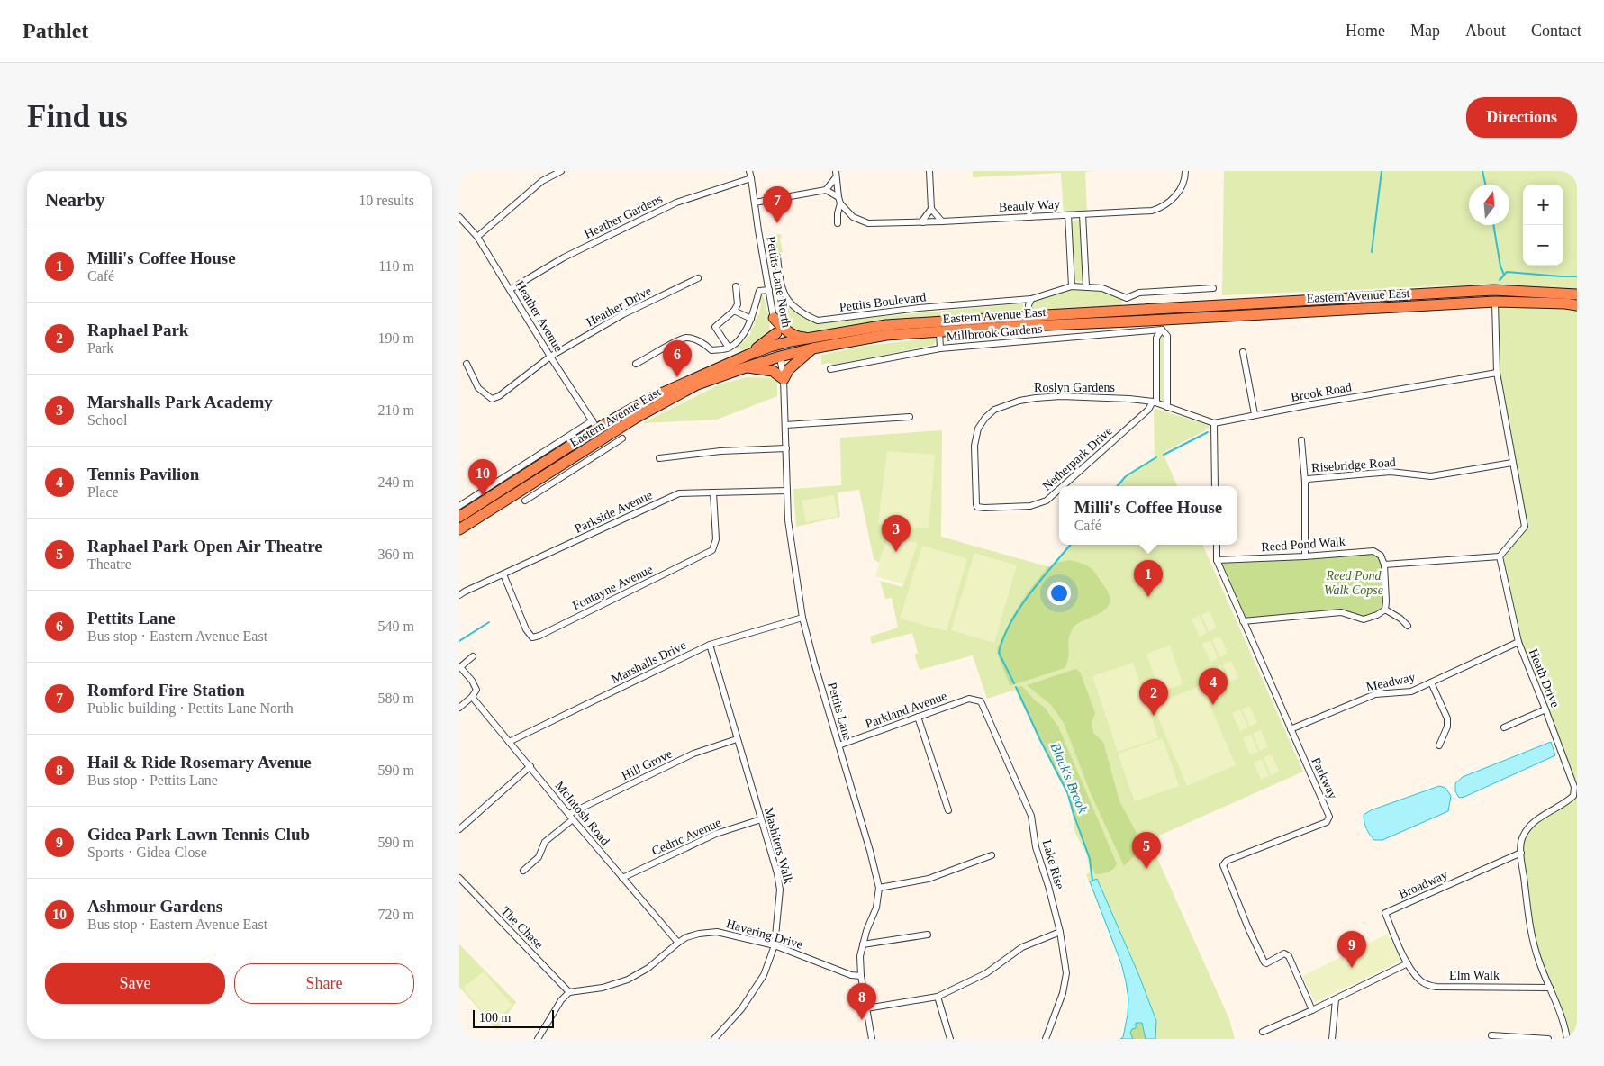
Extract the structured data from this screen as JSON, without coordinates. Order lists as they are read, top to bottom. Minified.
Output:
{"streets":{"highway":["Eastern Avenue East"],"street":["Beauly Way","Heather Gardens","Pettits Lane North","Pettits Boulevard","Heather Drive","Heather Avenue","Millbrook Gardens","Roslyn Gardens","Brook Road","Netherpark Drive","Risebridge Road","Parkside Avenue","Reed Pond Walk","Fontayne Avenue","Marshalls Drive","Heath Drive","Meadway","Parkland Avenue","Pettits Lane","Hill Grove","Parkway","McIntosh Road","Cedric Avenue","Mashiters Walk","Lake Rise","Broadway","The Chase","Havering Drive","Elm Walk"]},"crossings":[["Heather Gardens","Pettits Lane North"],["Heather Gardens","Heather Avenue"],["Pettits Lane North","Eastern Avenue East"],["Eastern Avenue East","Heather Avenue"],["Eastern Avenue East","Millbrook Gardens"],["Eastern Avenue East","Pettits Lane"],["Heather Drive","Heather Avenue"],["Roslyn Gardens","Netherpark Drive"],["Parkside Avenue","Fontayne Avenue"],["Parkside Avenue","Pettits Lane"],["Reed Pond Walk","Parkway"],["Marshalls Drive","Pettits Lane"],["Marshalls Drive","McIntosh Road"],["Marshalls Drive","Mashiters Walk"],["Heath Drive","Meadway"],["Heath Drive","Broadway"],["Heath Drive","Elm Walk"],["Meadway","Parkway"],["Parkland Avenue","Pettits Lane"],["Parkland Avenue","Lake Rise"],["Pettits Lane","Havering Drive"],["Hill Grove","McIntosh Road"],["Hill Grove","Mashiters Walk"],["McIntosh Road","Cedric Avenue"],["McIntosh Road","Havering Drive"],["Cedric Avenue","Mashiters Walk"],["Mashiters Walk","Havering Drive"],["Broadway","Elm Walk"],["The Chase","Havering Drive"]],"water":["Black's Brook"],"parks":["Reed Pond Walk Copse"],"scale_bar":"100 m","north":"top","page":{"header":"Pathlet","nav":["Home","Map","About","Contact"],"buttons":["Directions",["Save","Share"]],"title":"Find us","heading":["Nearby","10 results"],"map_buttons":["+","−"],"pins":["7","6","10","3","1","4","2","5","9","8"],"list":[{"mark":"1","name":"Milli's Coffee House","note":"Café","value":"110 m"},{"mark":"2","name":"Raphael Park","note":"Park","value":"190 m"},{"mark":"3","name":"Marshalls Park Academy","note":"School","value":"210 m"},{"mark":"4","name":"Tennis Pavilion","note":"Place","value":"240 m"},{"mark":"5","name":"Raphael Park Open Air Theatre","note":"Theatre","value":"360 m"},{"mark":"6","name":"Pettits Lane","note":"Bus stop · Eastern Avenue East","value":"540 m"},{"mark":"7","name":"Romford Fire Station","note":"Public building · Pettits Lane North","value":"580 m"},{"mark":"8","name":"Hail & Ride Rosemary Avenue","note":"Bus stop · Pettits Lane","value":"590 m"},{"mark":"9","name":"Gidea Park Lawn Tennis Club","note":"Sports · Gidea Close","value":"590 m"},{"mark":"10","name":"Ashmour Gardens","note":"Bus stop · Eastern Avenue East","value":"720 m"}],"popup":["Milli's Coffee House","Café"],"scale":"100 m"}}
